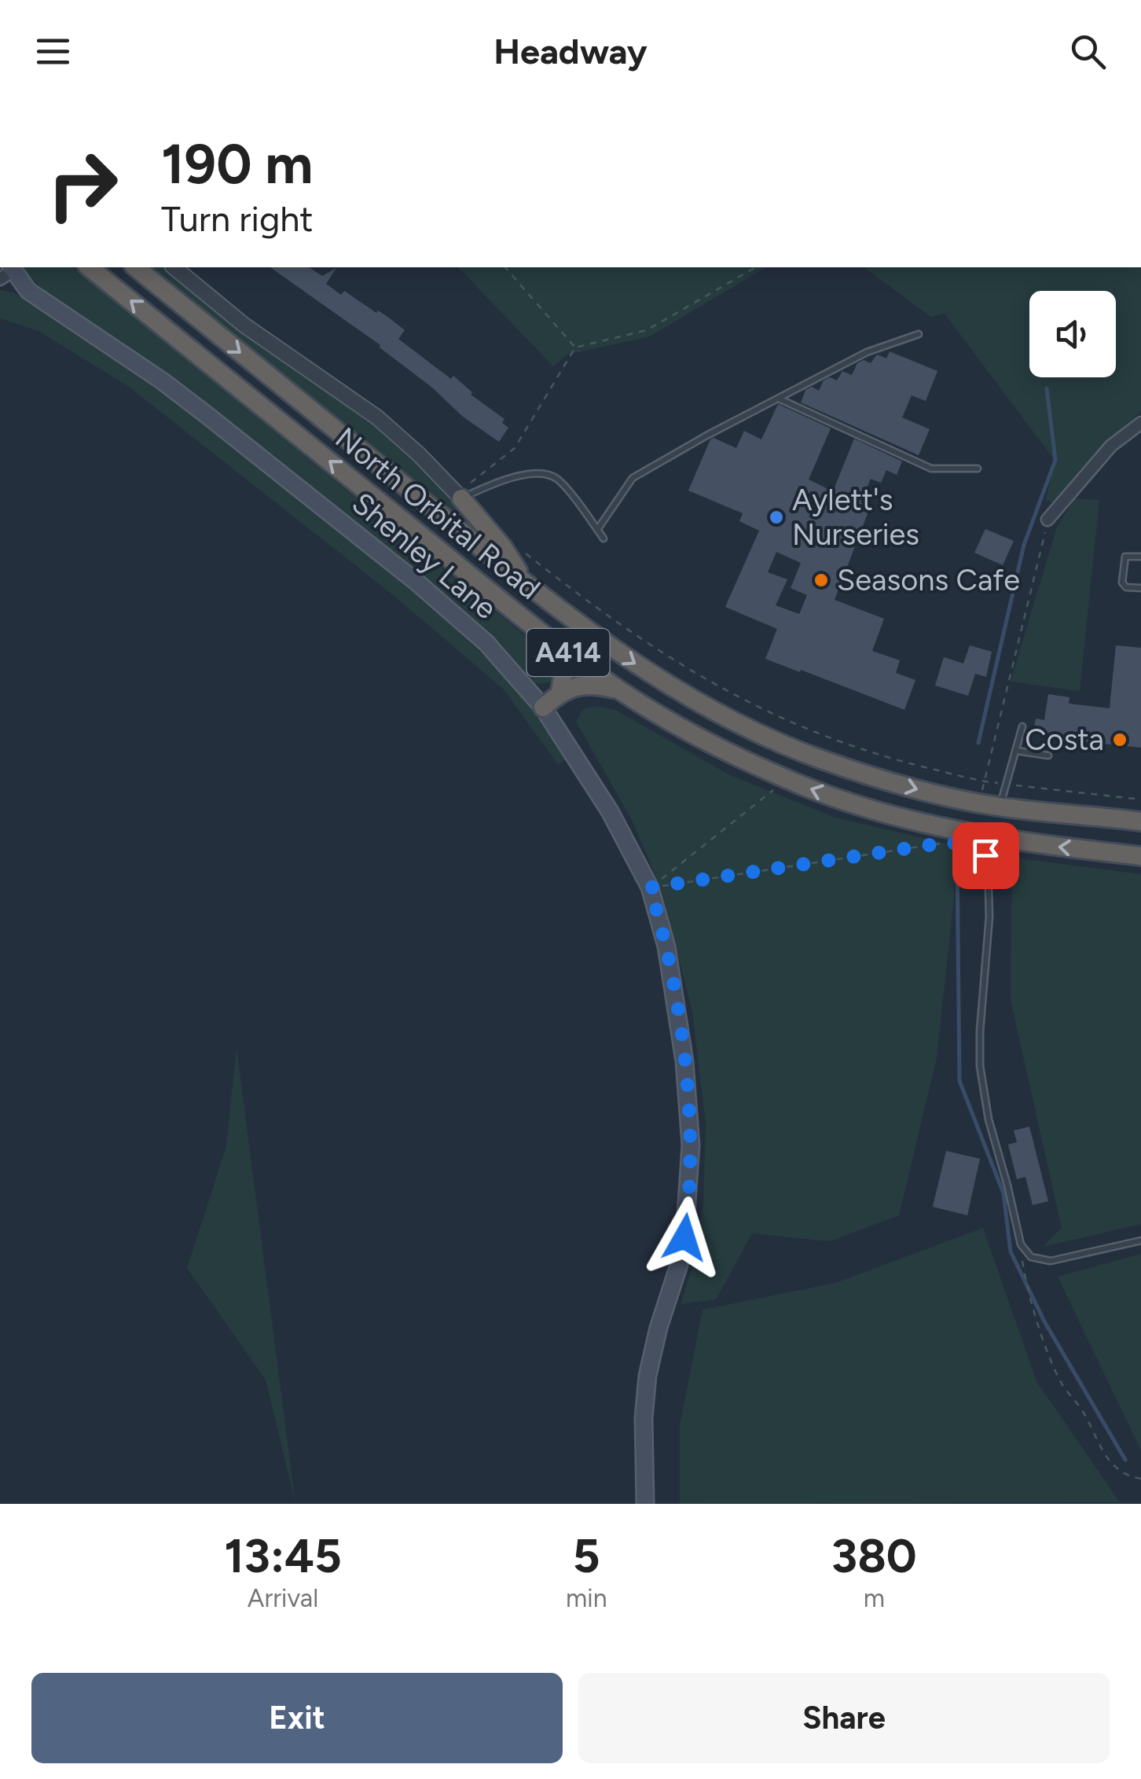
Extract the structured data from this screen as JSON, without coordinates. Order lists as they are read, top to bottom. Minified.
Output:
{"streets":{"highway":["North Orbital Road","A414"],"main road":["Shenley Lane"]},"places":["Aylett's Nurseries","Seasons Cafe","Costa"],"page":{"header":"Headway","turn":["190 m","Turn right"],"eta":["13:45","Arrival","5","min","380","m"],"buttons":["Exit","Share"]}}
